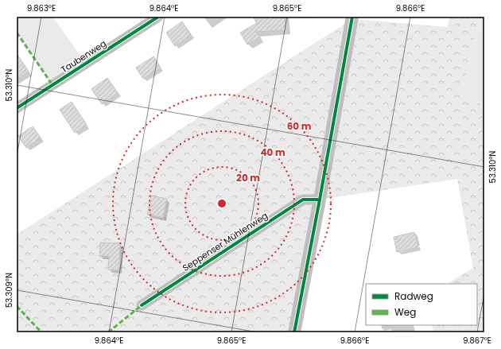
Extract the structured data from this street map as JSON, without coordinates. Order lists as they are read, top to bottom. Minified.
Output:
{"streets":{"street":["Taubenweg","Seppenser Mühlenweg"]},"legend":["Radweg","Weg"],"coordinates":["9.863°E","9.864°E","9.865°E","9.866°E","53.310°N","53.309°N","9.867°E"],"rings":["60 m","40 m","20 m"]}
